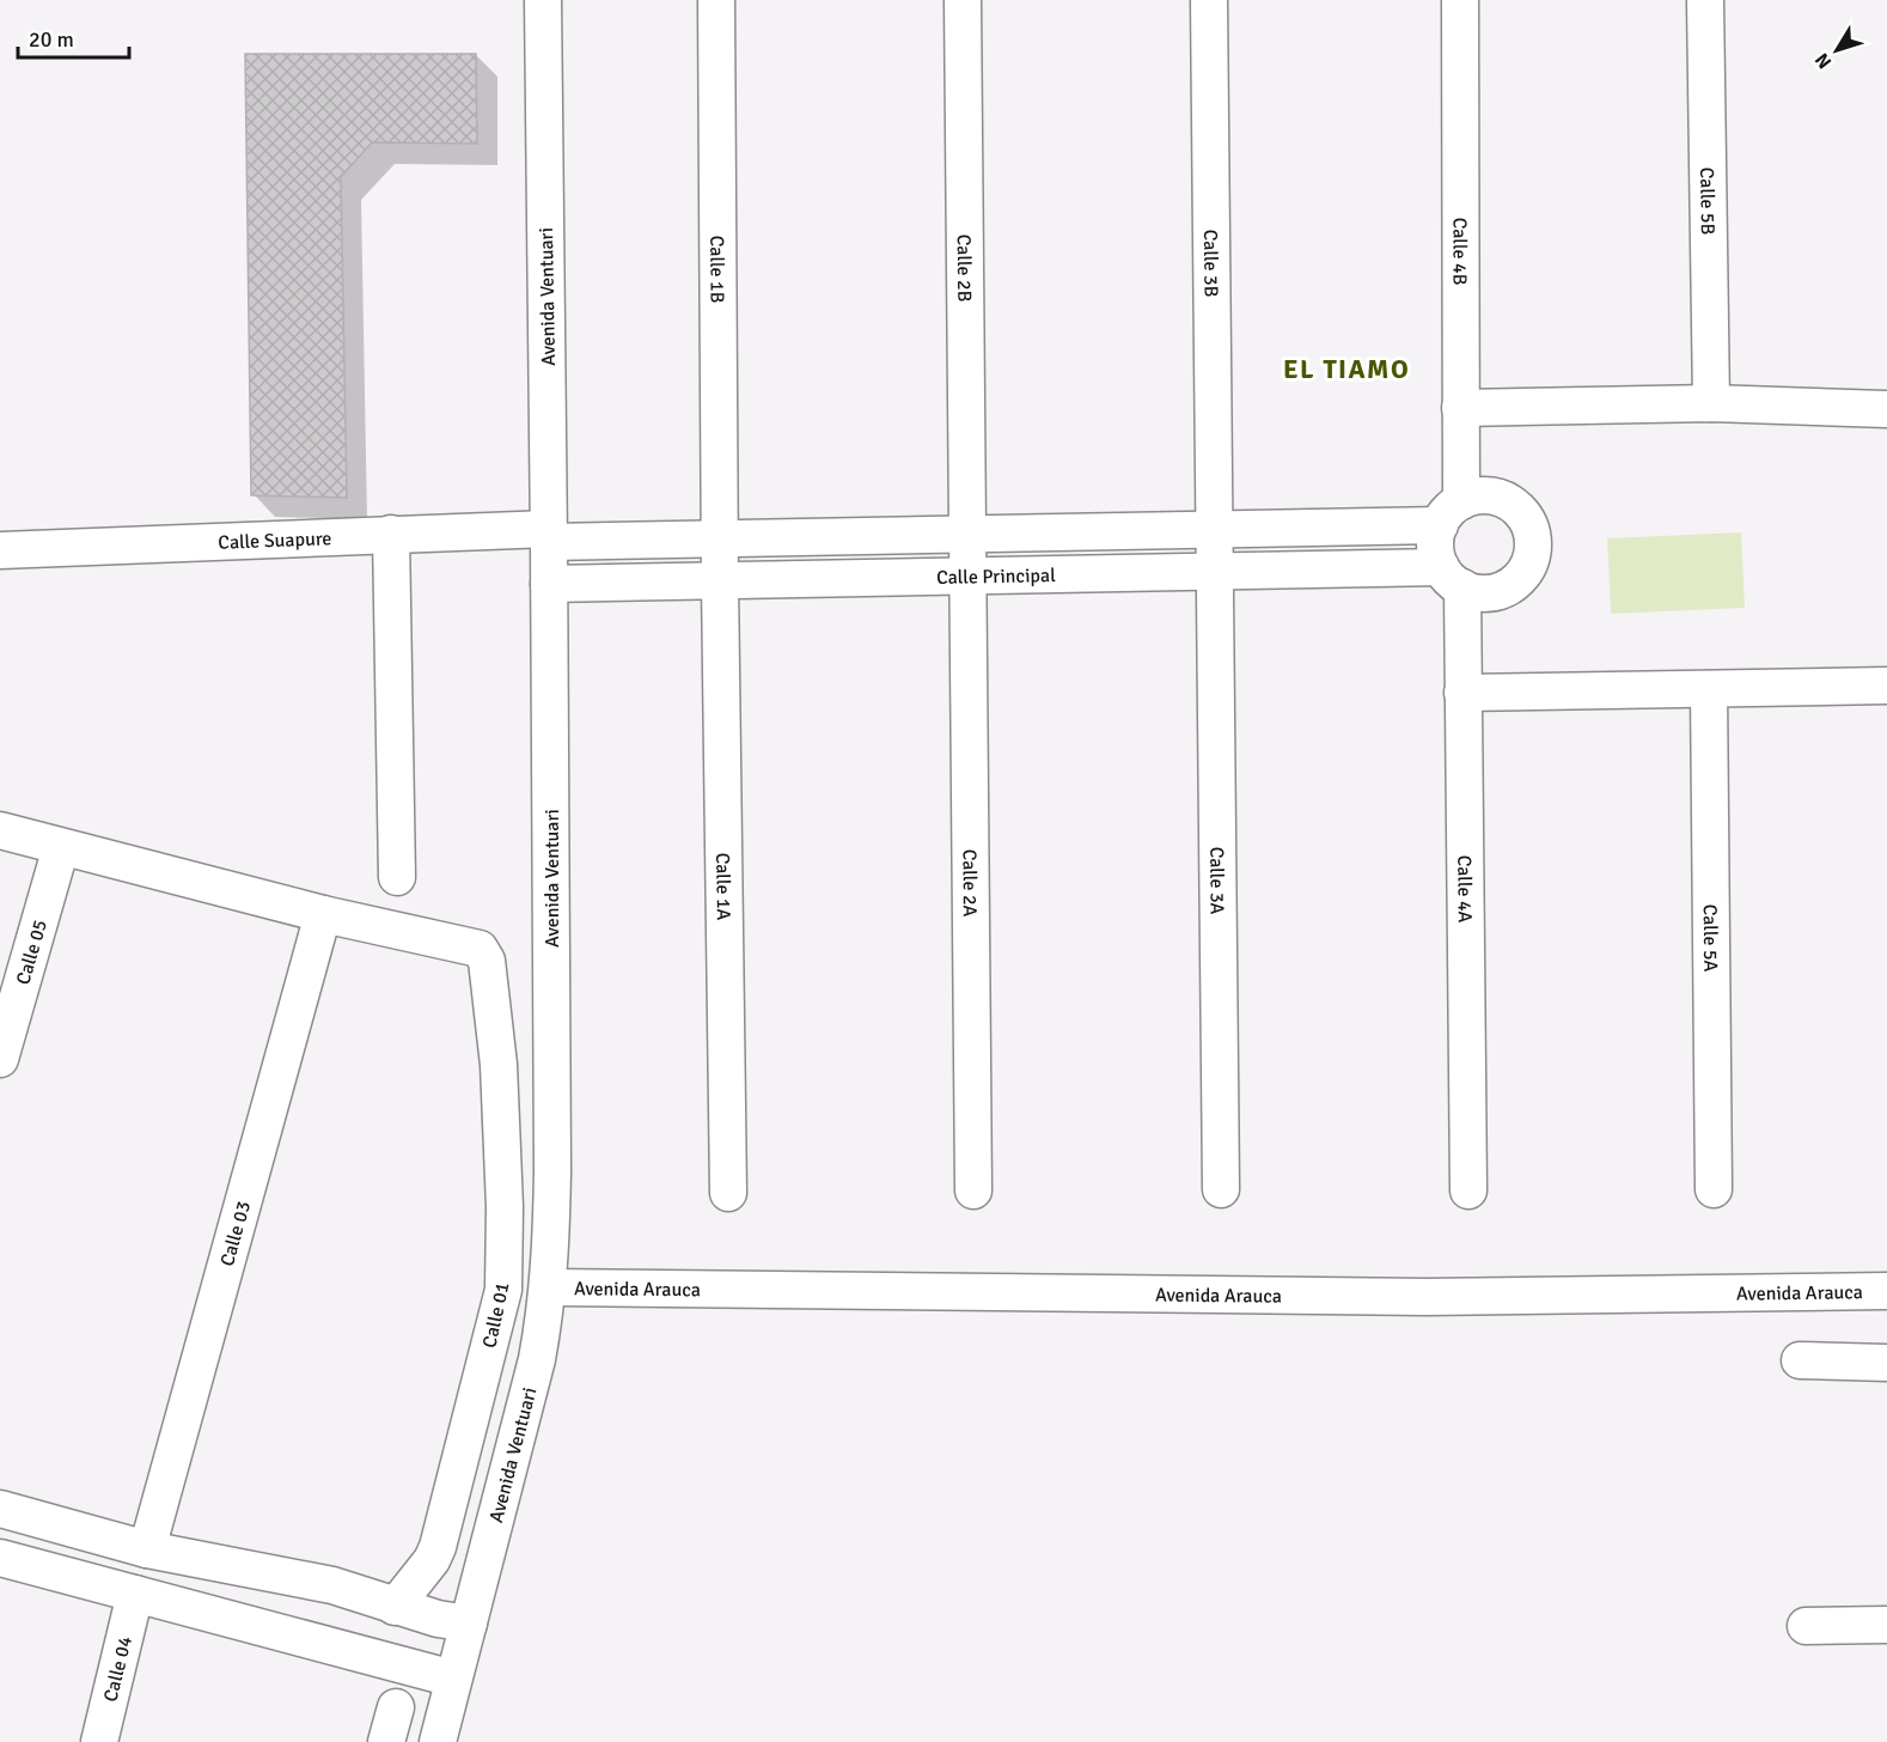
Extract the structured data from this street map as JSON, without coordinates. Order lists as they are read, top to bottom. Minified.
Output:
{"streets":{"street":["Calle 5B","Calle 4B","Calle 3B","Calle 2B","Calle 1B","Avenida Ventuari","Calle Suapure","Calle Principal","Calle 3A","Calle 2A","Calle 1A","Calle 4A","Calle 5A","Calle 05","Calle 03","Avenida Arauca","Calle 01","Calle 04"]},"crossings":[["Calle 4B","Calle Principal"],["Calle 4B","Calle 4A"],["Calle 3B","Calle Principal"],["Calle 3B","Calle 3A"],["Calle 2B","Calle Principal"],["Calle 2B","Calle 2A"],["Calle 1B","Calle Principal"],["Calle 1B","Calle 1A"],["Avenida Ventuari","Calle Suapure"],["Avenida Ventuari","Calle Principal"],["Avenida Ventuari","Avenida Arauca"],["Calle Principal","Calle 3A"],["Calle Principal","Calle 2A"],["Calle Principal","Calle 1A"],["Calle Principal","Calle 4A"],["Calle 03","Calle 01"]],"districts":["EL TIAMO"],"scale_bar":"20 m","north":"bottom left"}
